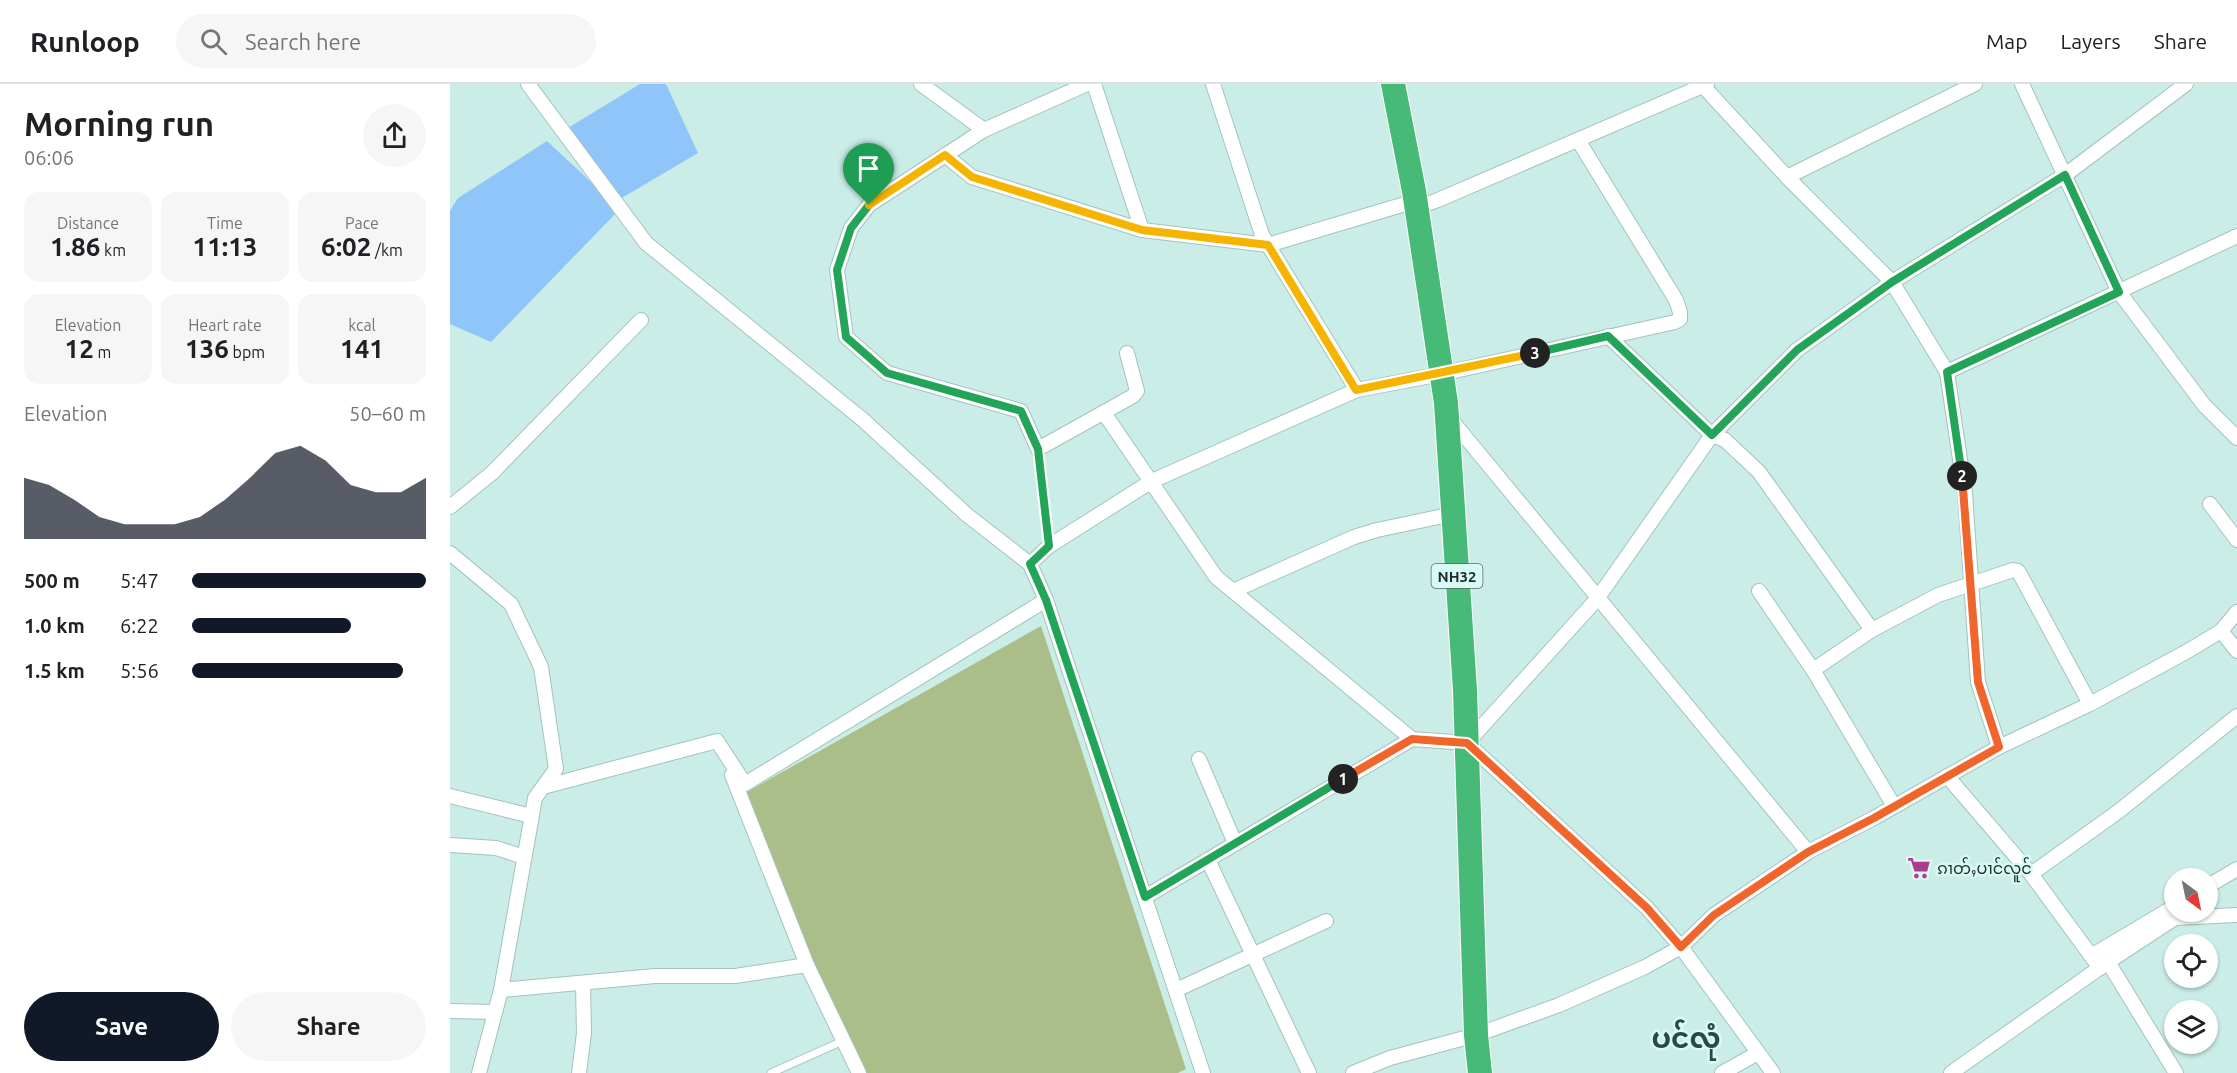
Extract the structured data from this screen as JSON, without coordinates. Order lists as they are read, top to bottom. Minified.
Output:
{"streets":{"highway":["NH32"]},"districts":["ပင်လုံ"],"places":{"supermarket":["ၵၢတ်ႇပၢင်လူင်"]},"north":"bottom right","page":{"header":"Runloop","search":"Search here","nav":["Map","Layers","Share"],"heading":["Morning run","06:06"],"stats":[["Distance","1.86 km"],["Time","11:13"],["Pace","6:02 /km"],["Elevation","12 m"],["Heart rate","136 bpm"],["kcal","141"]],"pins":["3","2","1"],"chart":["Elevation","50–60 m"],"list":[{"name":"500 m","note":"5:47"},{"name":"1.0 km","note":"6:22"},{"name":"1.5 km","note":"5:56"}],"buttons":["Save","Share"]}}
